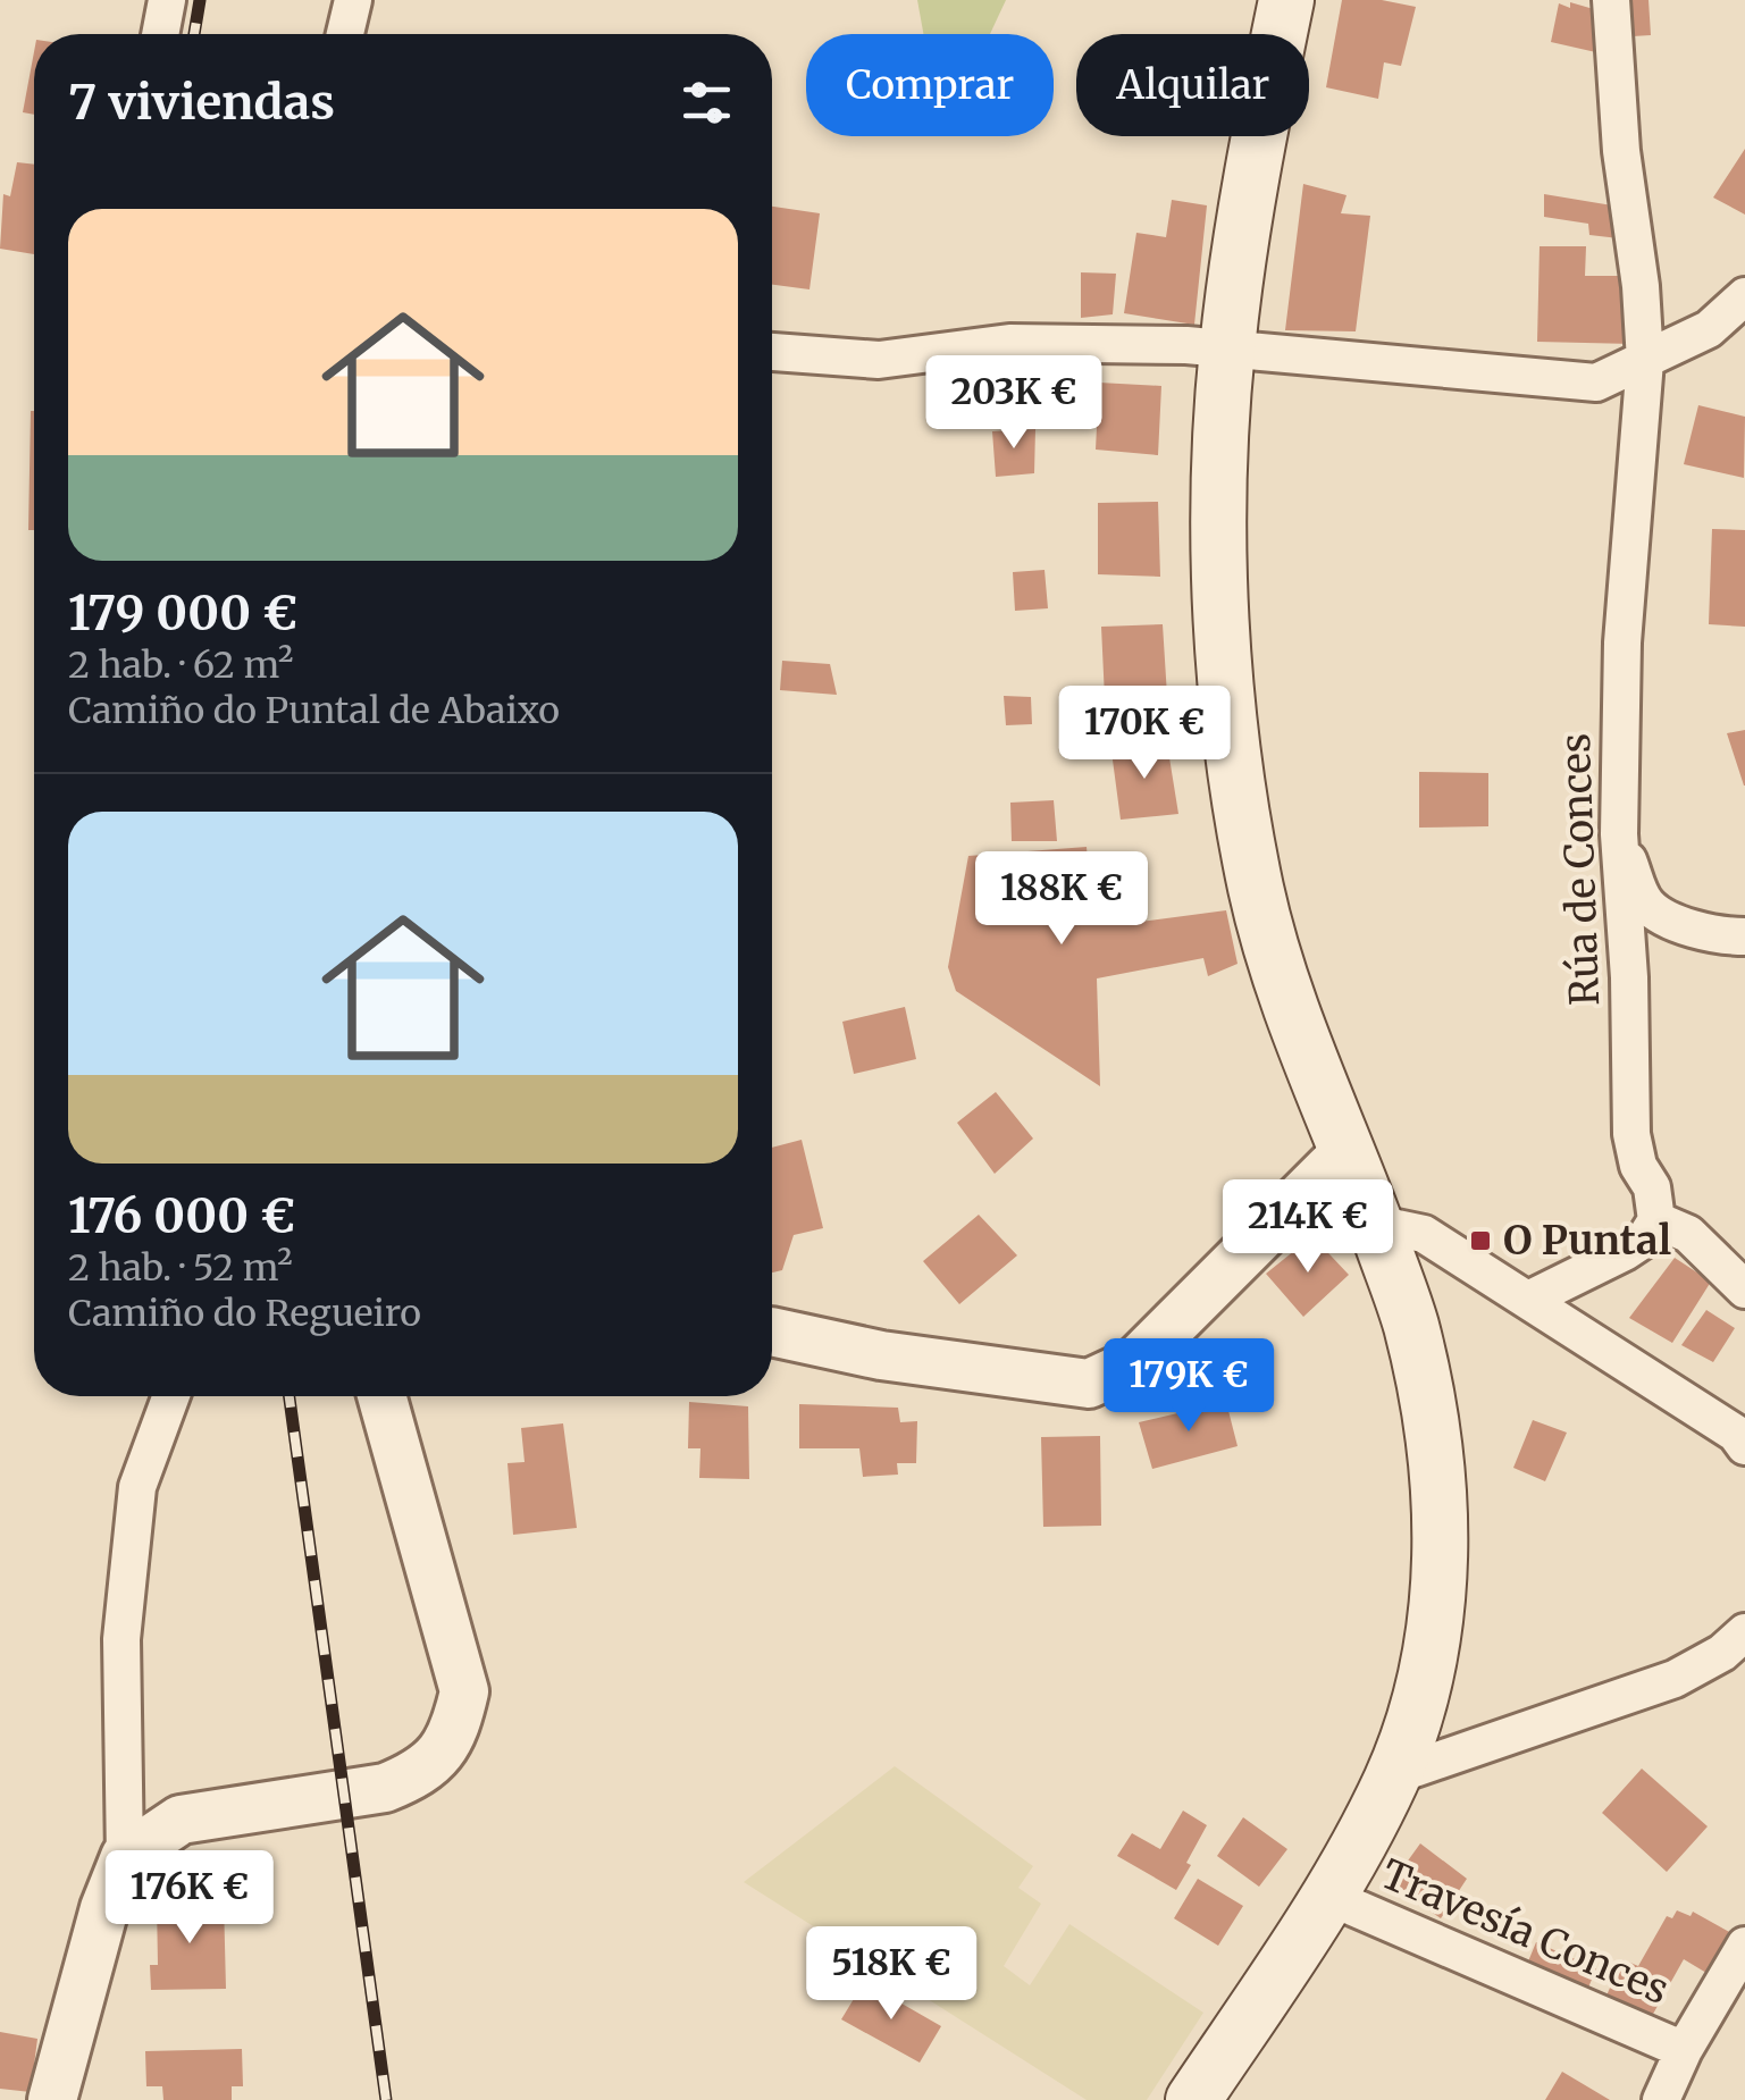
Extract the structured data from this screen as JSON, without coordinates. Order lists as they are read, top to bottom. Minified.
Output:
{"streets":{"street":["Rúa de Conces","Travesía Conces"]},"places":{"transit":["O Puntal"]},"page":{"chip":["Comprar","Alquilar"],"heading":"7 viviendas","list":[{"name":"179 000 €","note":"2 hab. · 62 m² · Camiño do Puntal de Abaixo"},{"name":"176 000 €","note":"2 hab. · 52 m² · Camiño do Regueiro"}],"price":["203K €","170K €","188K €","214K €","179K €","176K €","518K €"]}}
